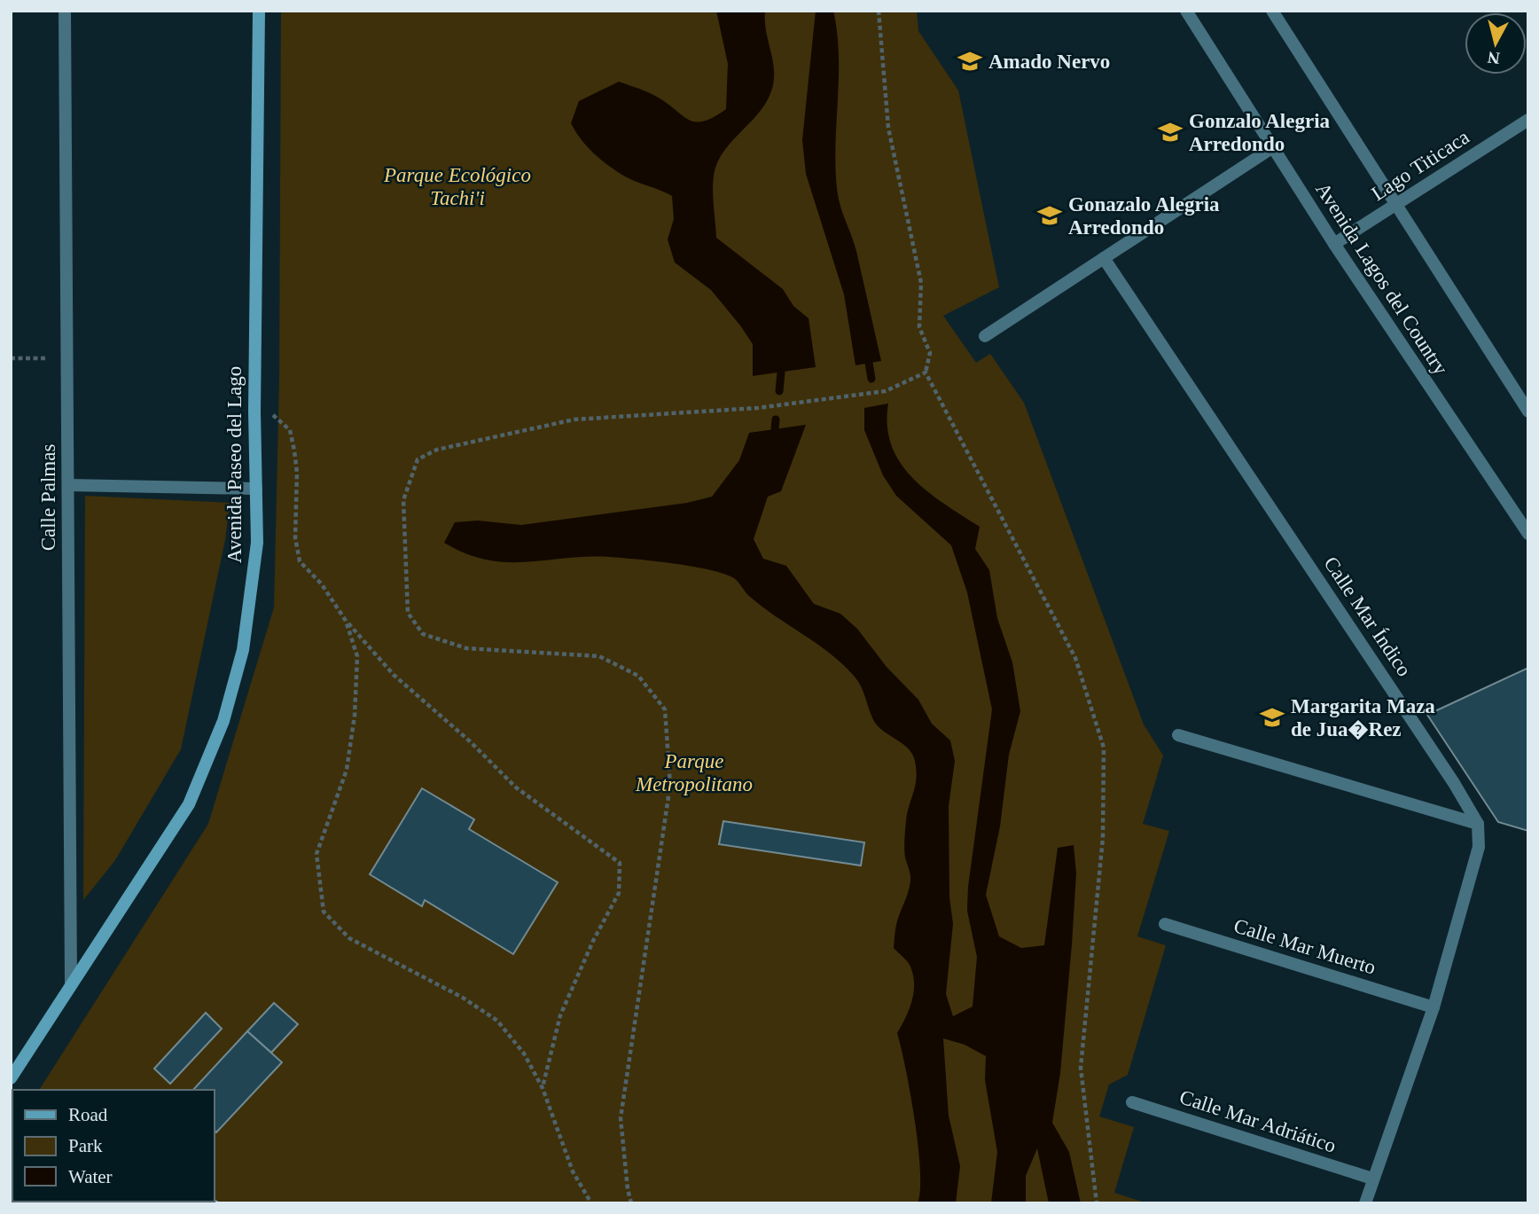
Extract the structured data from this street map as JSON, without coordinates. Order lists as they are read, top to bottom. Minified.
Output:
{"streets":{"main road":["Avenida Paseo del Lago"],"street":["Lago Titicaca","Avenida Lagos del Country","Calle Palmas","Calle Mar Índico","Calle Mar Muerto","Calle Mar Adriático"]},"crossings":[["Lago Titicaca","Avenida Lagos del Country"],["Avenida Paseo del Lago","Calle Palmas"]],"parks":["Parque Ecológico Tachi'i","Parque Metropolitano"],"places":{"school or university":["Amado Nervo","Gonzalo Alegria Arredondo","Gonazalo Alegria Arredondo","Margarita Maza de Jua�Rez"]},"legend":["Road","Park","Water"],"north":"bottom"}
